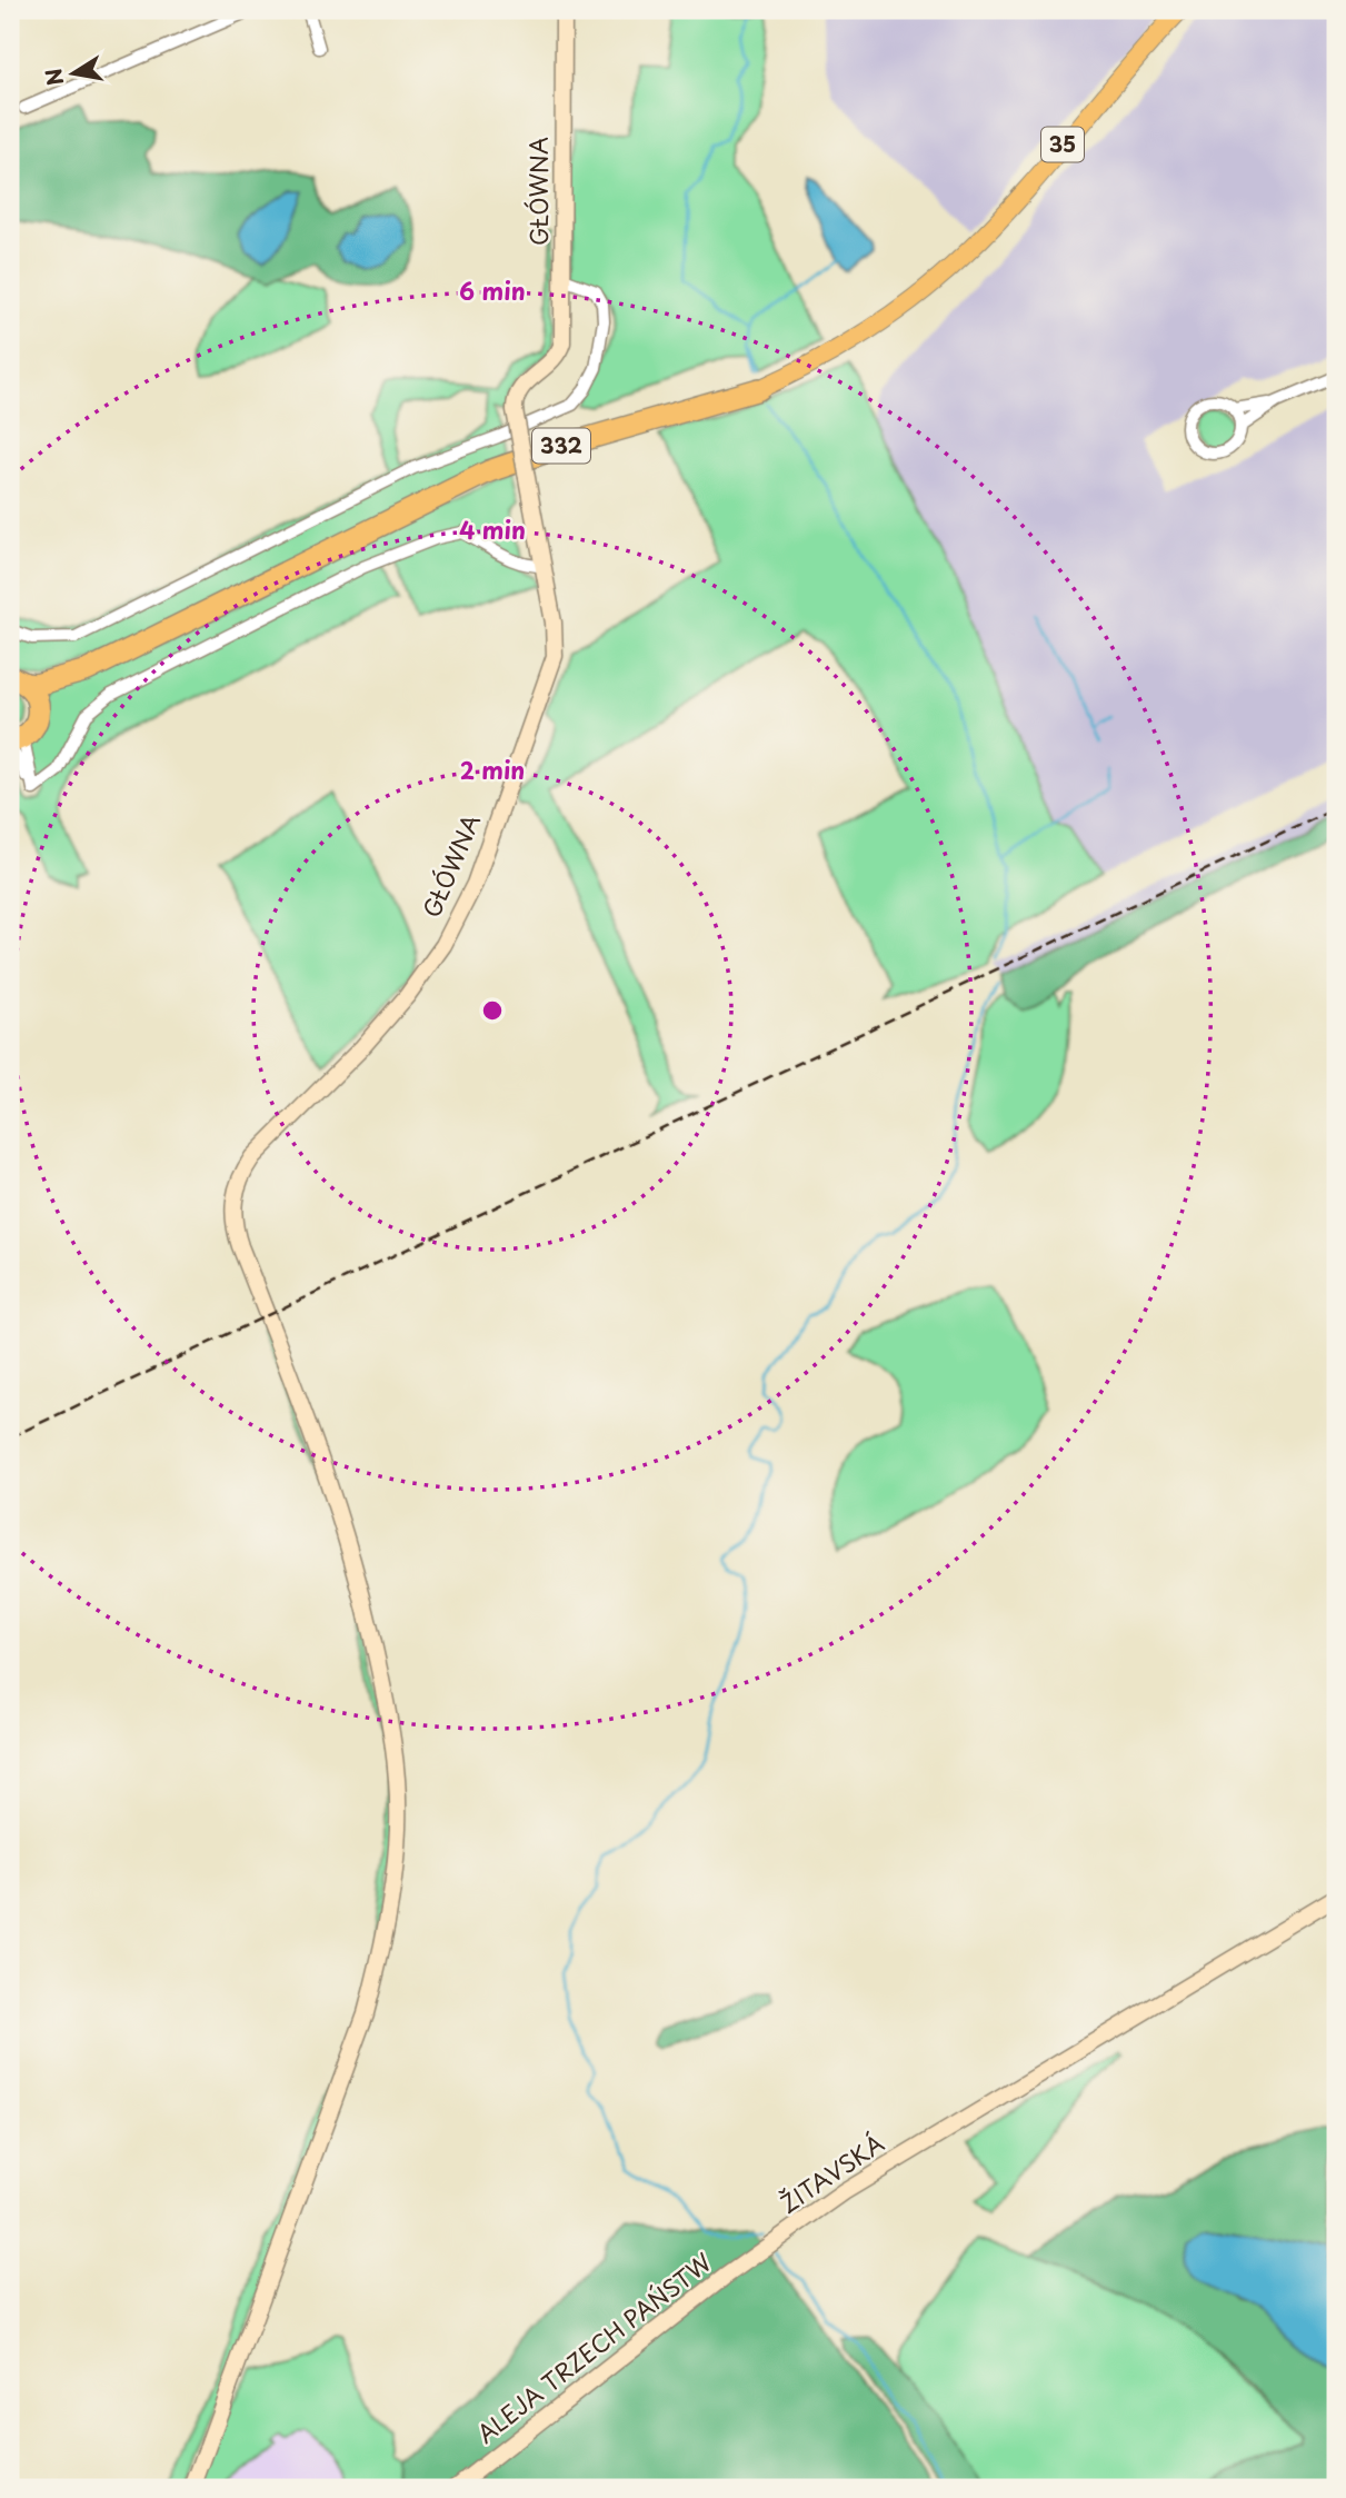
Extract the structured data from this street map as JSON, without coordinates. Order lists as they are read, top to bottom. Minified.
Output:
{"streets":{"highway":["332"],"main road":["35"],"street":["GŁÓWNA","ŽITAVSKÁ","ALEJA TRZECH PAŃSTW"]},"crossings":[["35","332"],["ŽITAVSKÁ","ALEJA TRZECH PAŃSTW"]],"north":"left","rings":["6 min","4 min","2 min"]}
